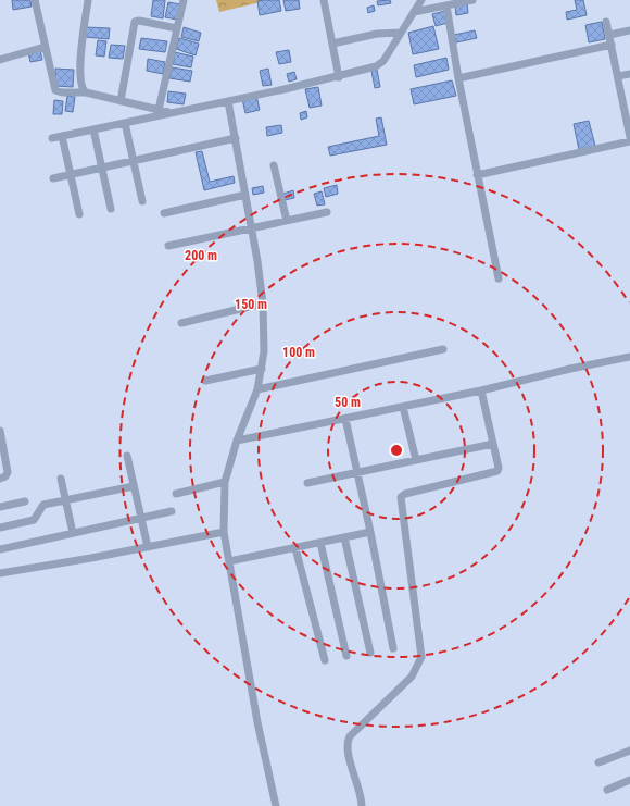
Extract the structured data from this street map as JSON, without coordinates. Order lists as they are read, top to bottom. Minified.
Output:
{"rings":["200 m","150 m","100 m","50 m"]}
